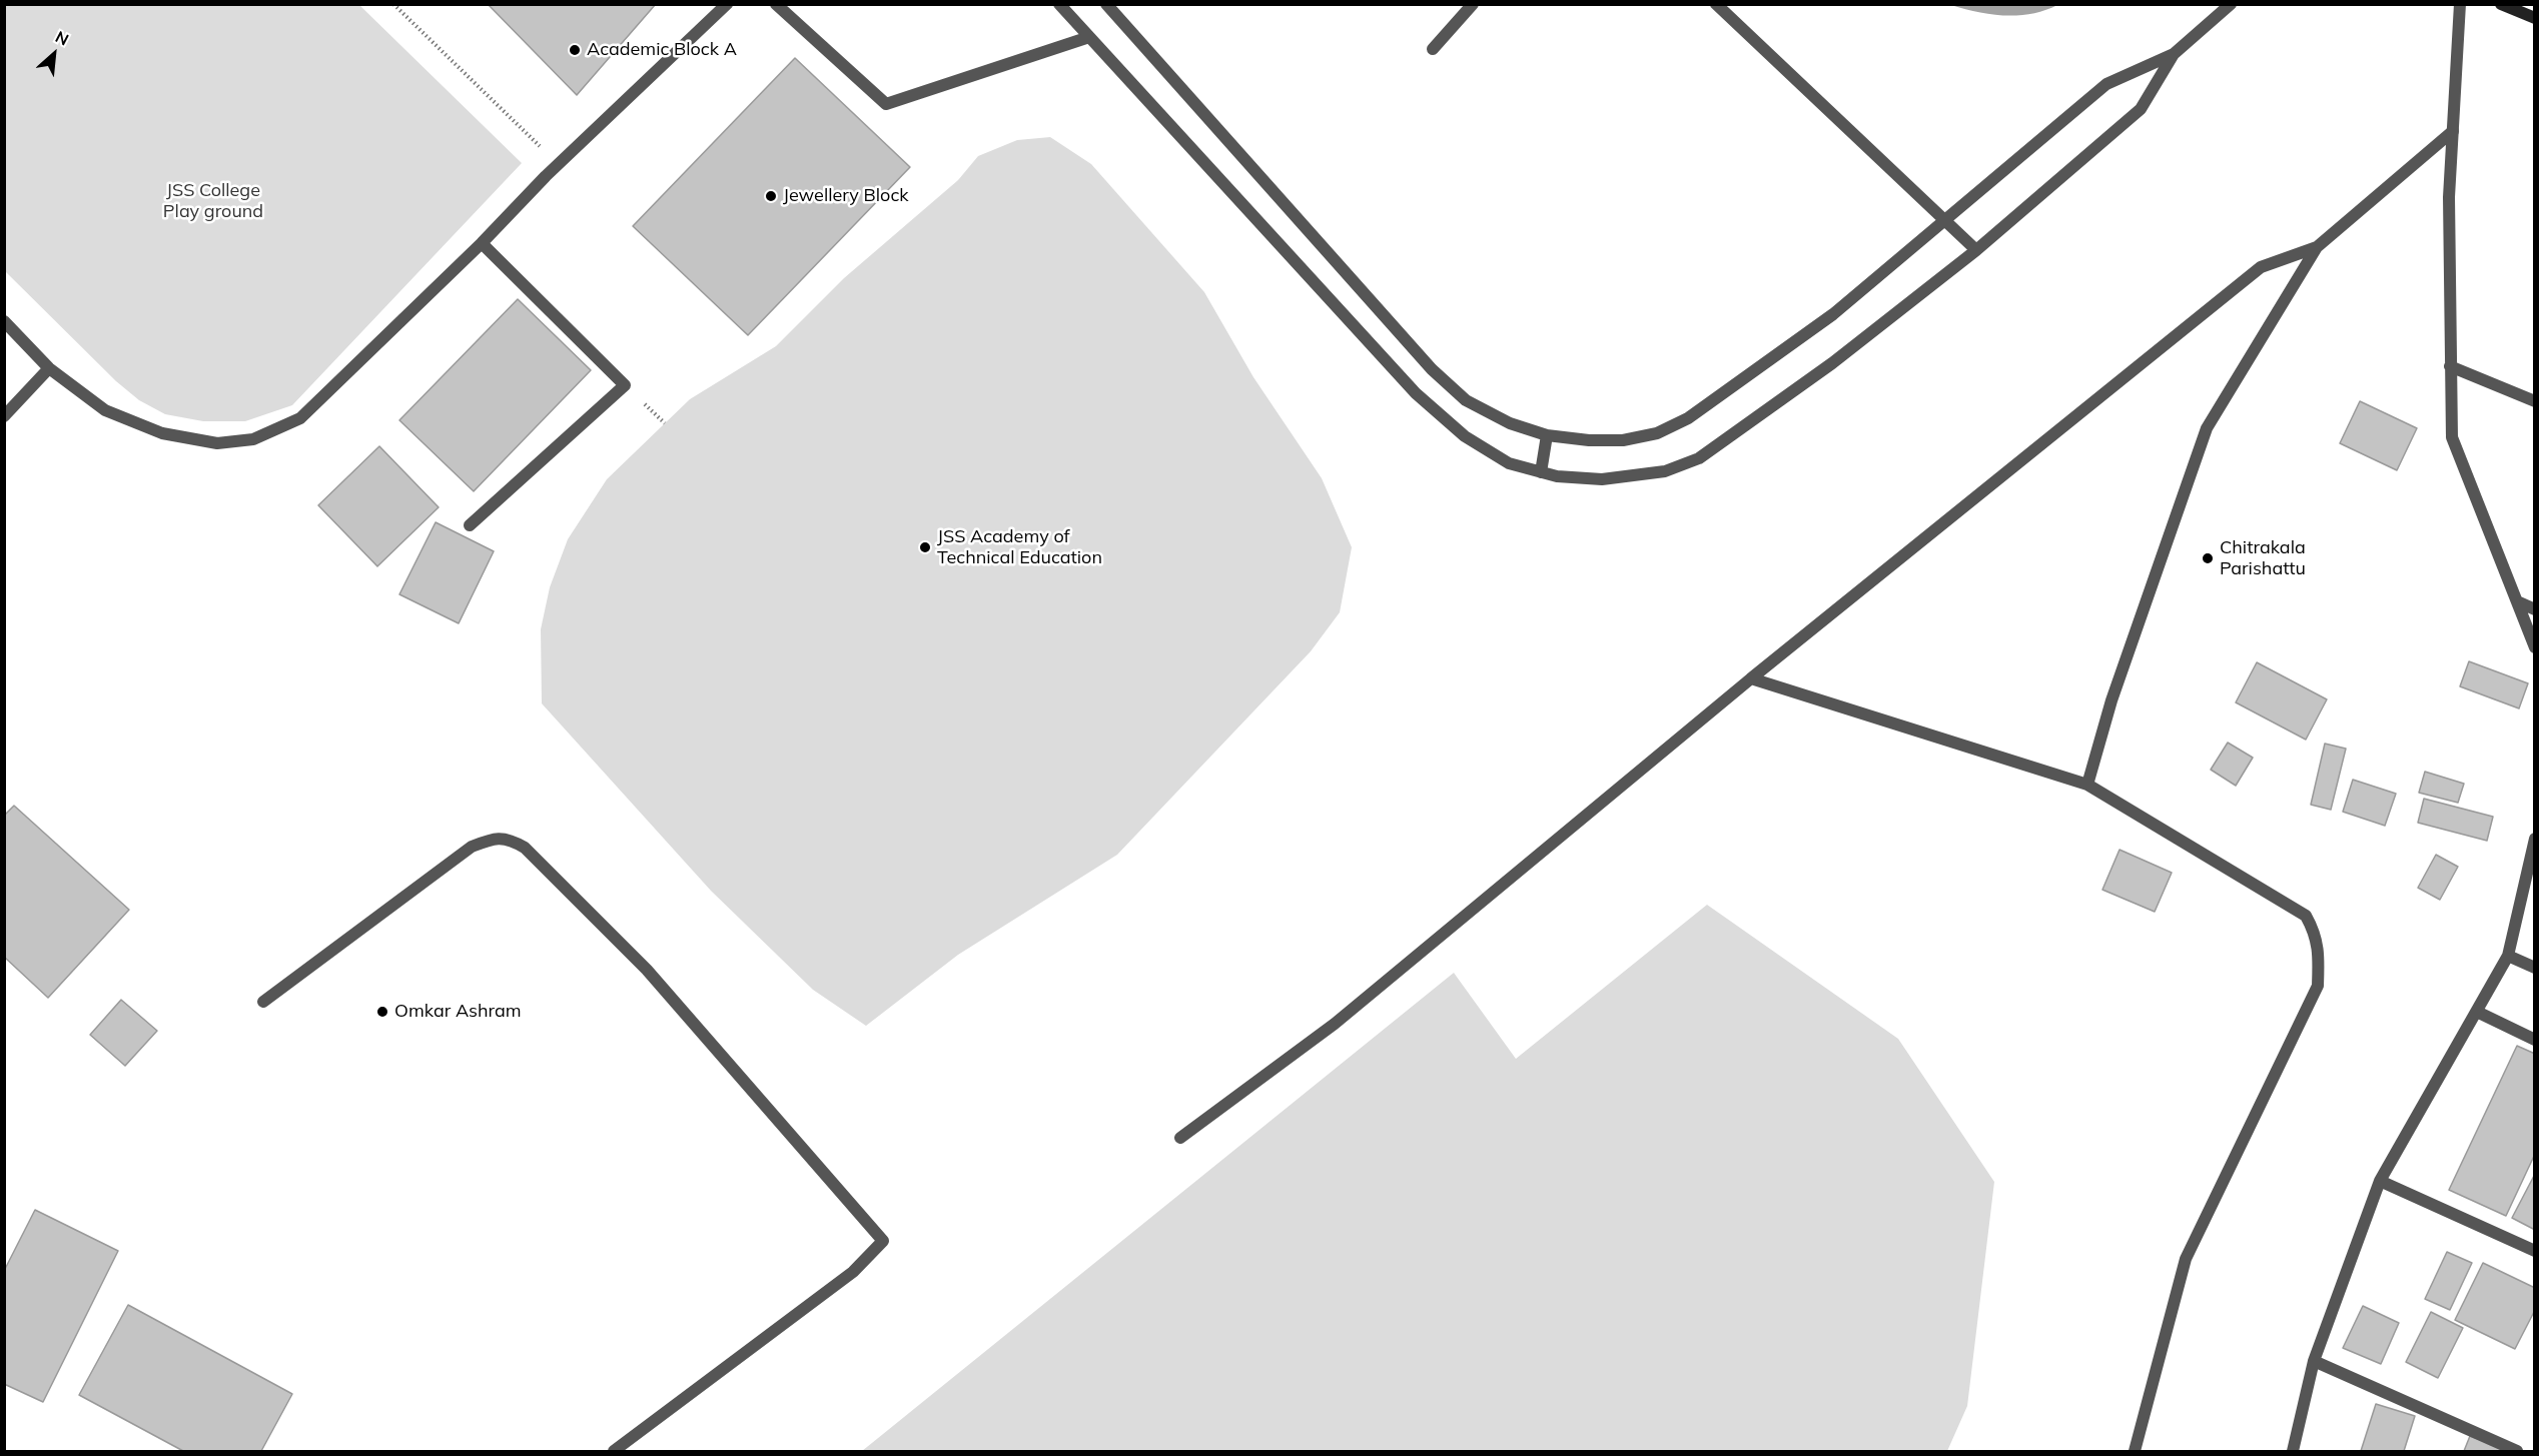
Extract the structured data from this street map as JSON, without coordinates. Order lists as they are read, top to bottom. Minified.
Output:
{"parks":["JSS College Play ground"],"places":["Academic Block A","Jewellery Block","JSS Academy of Technical Education","Chitrakala Parishattu","Omkar Ashram"],"north":"top right"}
